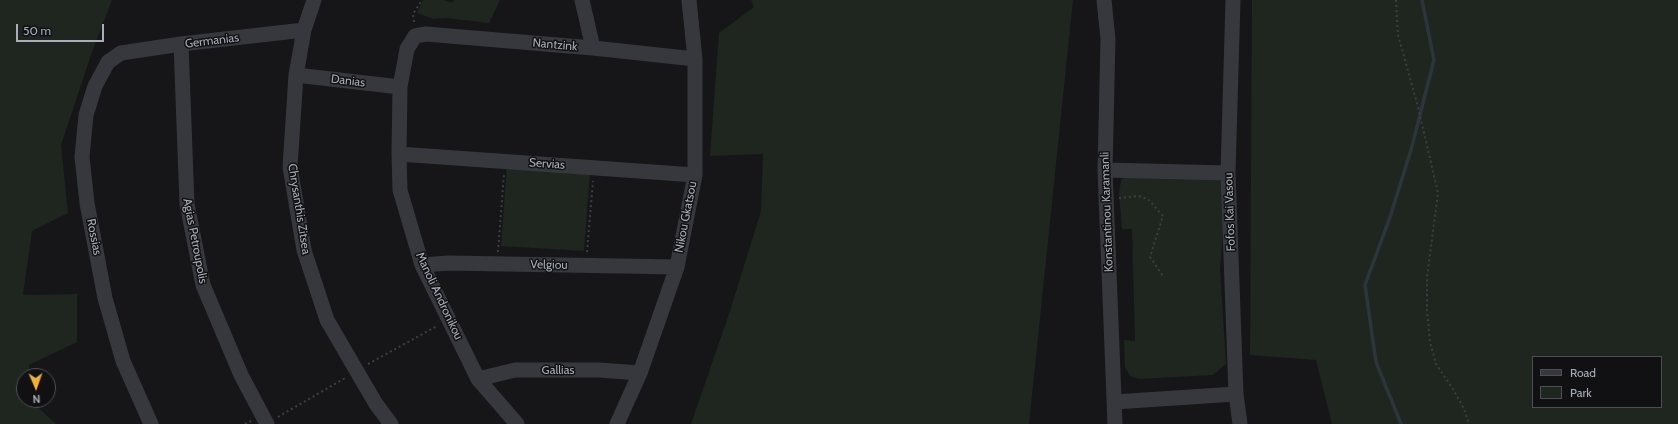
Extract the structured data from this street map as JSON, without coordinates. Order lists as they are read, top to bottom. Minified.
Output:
{"streets":{"street":["Germanias","Nantzink","Danias","Servias","Chrysanthis Zitsea","Konstantinou Karamanli","Fofos Kai Vasou","Nikou Gkatsou","Rossias","Agias Petroupolis","Velgiou","Manoli Andronikou","Gallias"]},"crossings":[["Germanias","Chrysanthis Zitsea"],["Germanias","Rossias"],["Germanias","Agias Petroupolis"],["Nantzink","Nikou Gkatsou"],["Nantzink","Manoli Andronikou"],["Danias","Chrysanthis Zitsea"],["Danias","Manoli Andronikou"],["Servias","Nikou Gkatsou"],["Servias","Manoli Andronikou"],["Nikou Gkatsou","Velgiou"],["Nikou Gkatsou","Gallias"],["Velgiou","Manoli Andronikou"],["Manoli Andronikou","Gallias"]],"legend":["Road","Park"],"scale_bar":"50 m","north":"bottom"}
